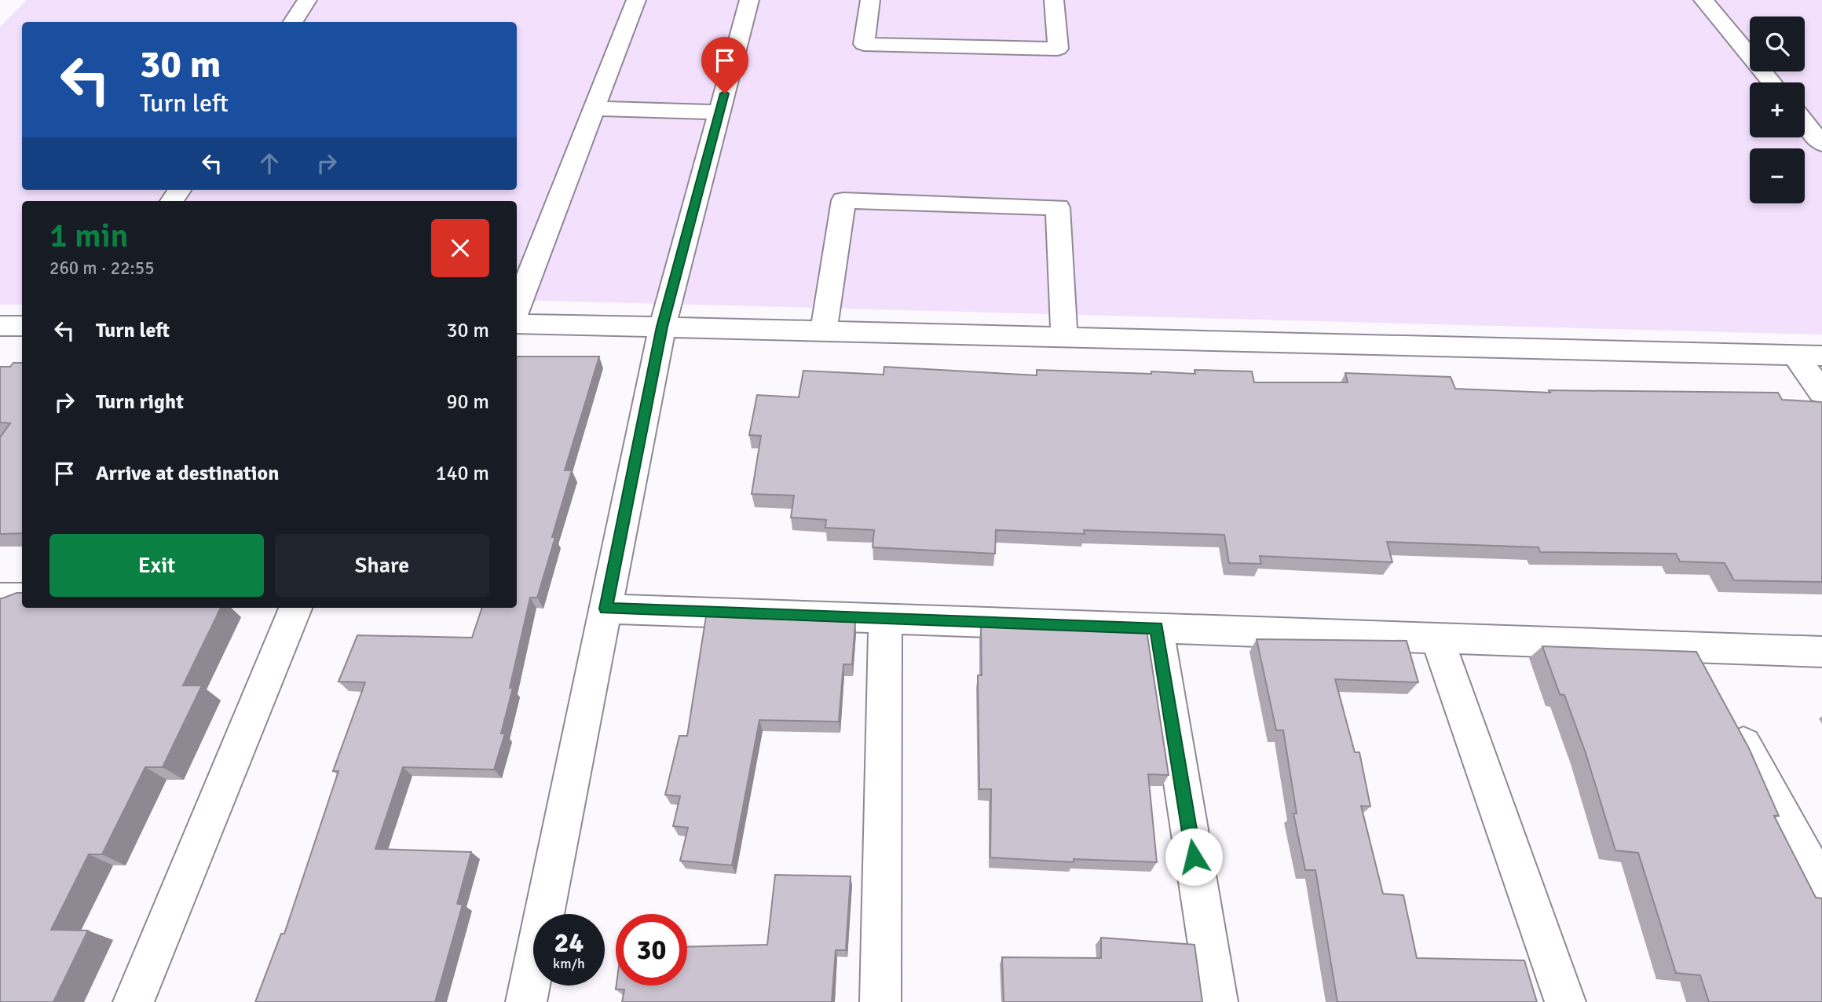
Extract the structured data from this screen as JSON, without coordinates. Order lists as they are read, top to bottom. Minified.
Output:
{"page":{"map_buttons":["+","−"],"turn":["30 m","Turn left"],"heading":["1 min","260 m · 22:55"],"list":[{"name":"Turn left","value":"30 m"},{"name":"Turn right","value":"90 m"},{"name":"Arrive at destination","value":"140 m"}],"buttons":["Exit","Share"],"speed":"24 km/h","limit":"30"}}
